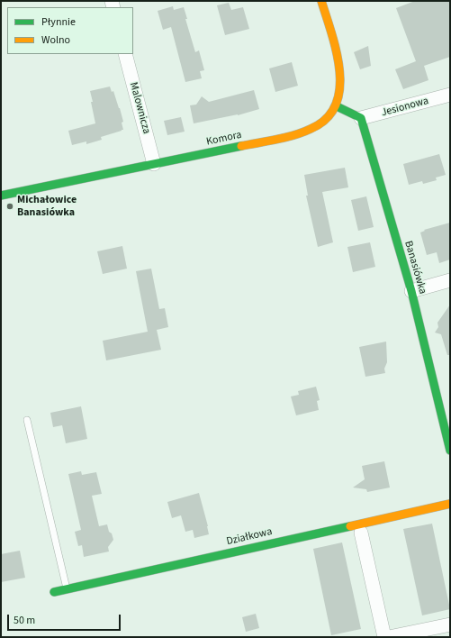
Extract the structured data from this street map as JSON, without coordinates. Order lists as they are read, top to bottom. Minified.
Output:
{"streets":{"street":["Jesionowa","Malownicza","Komora","Banasiówka","Działkowa"]},"crossings":[["Jesionowa","Banasiówka"],["Malownicza","Komora"]],"places":["Michałowice Banasiówka"],"legend":["Płynnie","Wolno"],"scale_bar":"50 m"}
